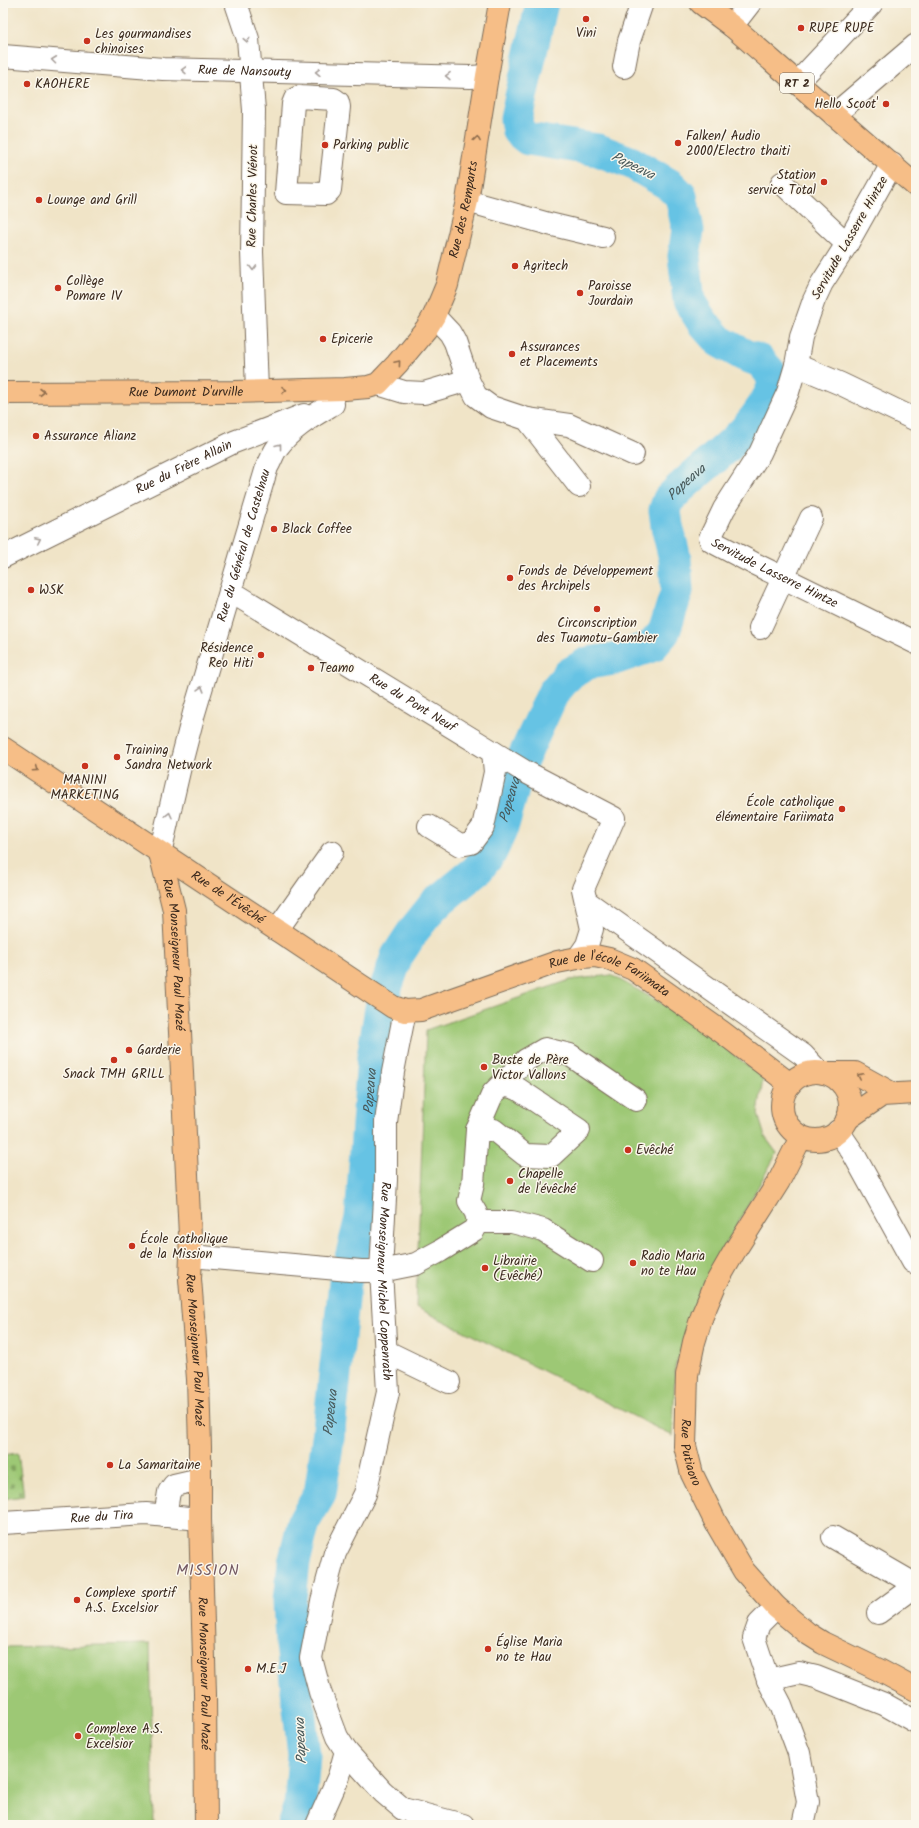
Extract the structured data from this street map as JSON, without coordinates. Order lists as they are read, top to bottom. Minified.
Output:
{"streets":{"main road":["RT 2","Rue des Remparts","Rue Dumont D'urville","Rue de l'Évêché","Rue Monseigneur Paul Mazé","Rue de l'école Fariimata","Rue Putiaoro"],"street":["Rue de Nansouty","Rue Charles Viénot","Servitude Lasserre Hintze","Rue du Frère Allain","Rue du Général de Castelnau","Rue du Pont Neuf","Rue Monseigneur Michel Coppenrath","Rue du Tira"]},"crossings":[["Rue de Nansouty","Rue Charles Viénot"],["Rue de Nansouty","Rue des Remparts"],["RT 2","Servitude Lasserre Hintze"],["Rue Charles Viénot","Rue Dumont D'urville"],["Rue des Remparts","Rue Dumont D'urville"],["Rue des Remparts","Rue du Frère Allain"],["Rue Dumont D'urville","Rue du Frère Allain"],["Rue du Frère Allain","Rue du Général de Castelnau"],["Rue du Général de Castelnau","Rue du Pont Neuf"],["Rue du Général de Castelnau","Rue de l'Évêché"],["Rue du Général de Castelnau","Rue Monseigneur Paul Mazé"],["Rue du Pont Neuf","Rue de l'école Fariimata"],["Rue de l'Évêché","Rue Monseigneur Paul Mazé"],["Rue de l'Évêché","Rue de l'école Fariimata"],["Rue de l'Évêché","Rue Monseigneur Michel Coppenrath"],["Rue Monseigneur Paul Mazé","Rue du Tira"],["Rue de l'école Fariimata","Rue Monseigneur Michel Coppenrath"],["Rue de l'école Fariimata","Rue Putiaoro"]],"one_way":["Rue de Nansouty","Rue Charles Viénot","Rue des Remparts","Rue Dumont D'urville","Rue du Frère Allain","Rue du Général de Castelnau","Rue de l'Évêché"],"districts":["MISSION"],"water":["Papeava"],"places":["Vini","RUPE RUPE","Les gourmandises chinoises","KAOHERE","Hello Scoot'","Falken/ Audio 2000/Electro thaiti","Parking public","Station service Total","Lounge and Grill","Agritech","Collège Pomare IV","Paroisse Jourdain","Epicerie","Assurances et Placements","Assurance Alianz","Black Coffee","Fonds de Développement des Archipels","WSK","Circonscription des Tuamotu-Gambier","Résidence Reo Hiti","Teamo","Training Sandra Network","MANINI MARKETING","École catholique élémentaire Fariimata","Garderie","Snack TMH GRILL","Buste de Père Victor Vallons","Evêché","Chapelle de l'évêché","École catholique de la Mission","Radio Maria no te Hau","Librairie (Evêché)","La Samaritaine","Complexe sportif A.S. Excelsior","Église Maria no te Hau","M.E.J","Complexe A.S. Excelsior"]}
